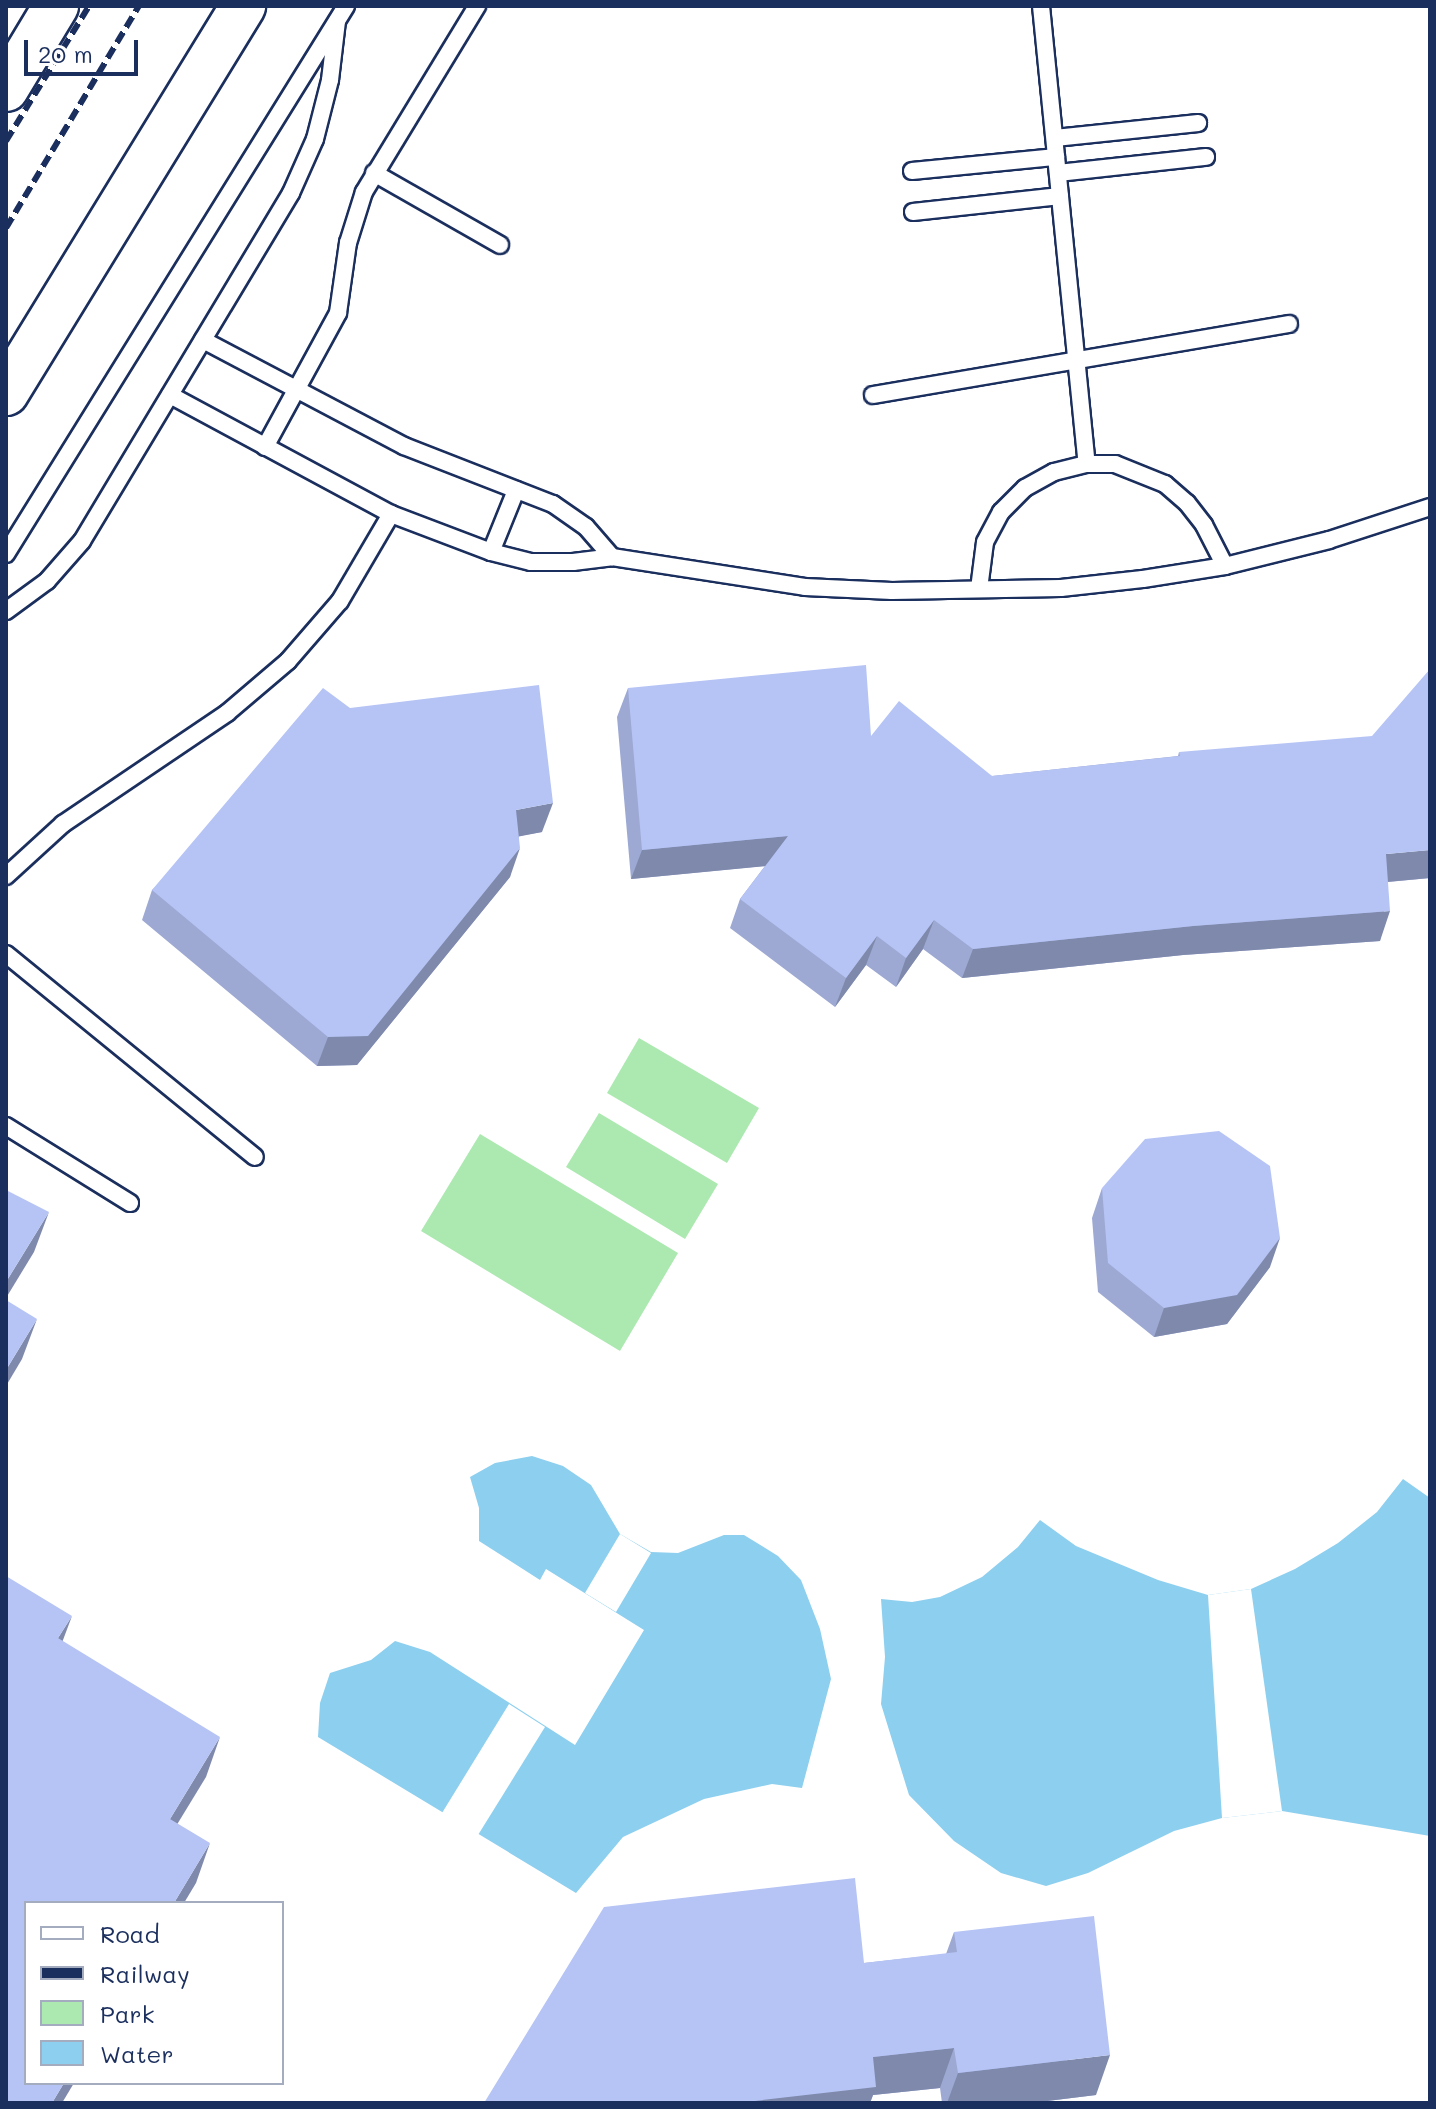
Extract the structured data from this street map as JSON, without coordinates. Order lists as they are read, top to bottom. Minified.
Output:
{"legend":["Road","Railway","Park","Water"],"scale_bar":"20 m"}
